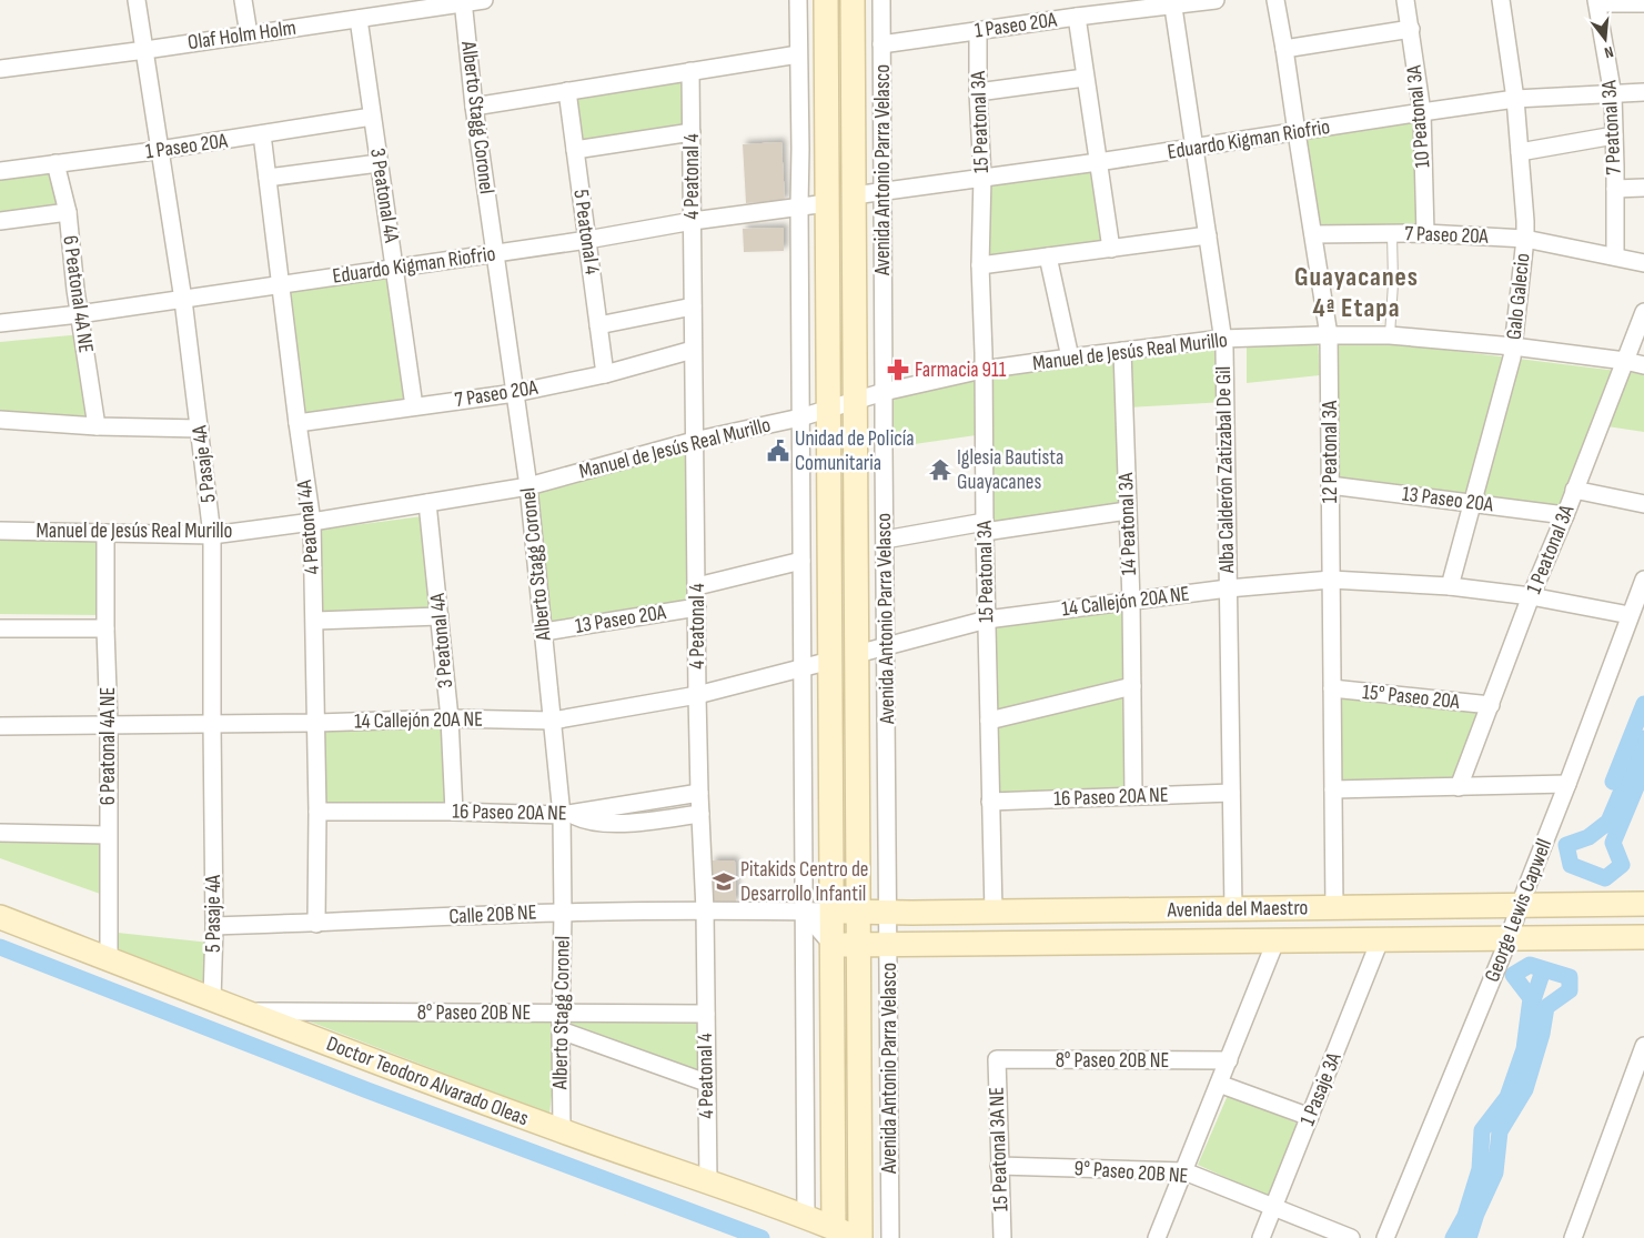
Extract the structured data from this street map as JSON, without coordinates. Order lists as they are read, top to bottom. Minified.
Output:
{"streets":{"street":["1 Paseo 20A","Olaf Holm Holm","10 Peatonal 3A","Alberto Stagg Coronel","15 Peatonal 3A","7 Peatonal 3A","Eduardo Kigman Riofrio","Avenida Antonio Parra Velasco","4 Peatonal 4","3 Peatonal 4A","5 Peatonal 4","7 Paseo 20A","6 Peatonal 4A NE","Galo Galecio","Manuel de Jesús Real Murillo","12 Peatonal 3A","5 Pasaje 4A","Alba Calderón Zatizabal De Gil","13 Paseo 20A","14 Peatonal 3A","4 Peatonal 4A","1 Peatonal 3A","14 Callejón 20A NE","15° Paseo 20A","16 Paseo 20A NE","Avenida del Maestro","George Lewis Capwell","Calle 20B NE","8° Paseo 20B NE","Doctor Teodoro Alvarado Oleas","1 Pasaje 3A","15 Peatonal 3A NE","9° Paseo 20B NE"]},"crossings":[["1 Paseo 20A","15 Peatonal 3A"],["1 Paseo 20A","Avenida Antonio Parra Velasco"],["1 Paseo 20A","3 Peatonal 4A"],["1 Paseo 20A","6 Peatonal 4A NE"],["1 Paseo 20A","5 Pasaje 4A"],["1 Paseo 20A","Alba Calderón Zatizabal De Gil"],["1 Paseo 20A","4 Peatonal 4A"],["Olaf Holm Holm","Alberto Stagg Coronel"],["Olaf Holm Holm","3 Peatonal 4A"],["Olaf Holm Holm","5 Pasaje 4A"],["10 Peatonal 3A","Eduardo Kigman Riofrio"],["10 Peatonal 3A","7 Paseo 20A"],["Alberto Stagg Coronel","Eduardo Kigman Riofrio"],["Alberto Stagg Coronel","7 Paseo 20A"],["Alberto Stagg Coronel","Manuel de Jesús Real Murillo"],["Alberto Stagg Coronel","13 Paseo 20A"],["Alberto Stagg Coronel","14 Callejón 20A NE"],["Alberto Stagg Coronel","16 Paseo 20A NE"],["Alberto Stagg Coronel","Calle 20B NE"],["Alberto Stagg Coronel","8° Paseo 20B NE"],["Alberto Stagg Coronel","Doctor Teodoro Alvarado Oleas"],["15 Peatonal 3A","Eduardo Kigman Riofrio"],["15 Peatonal 3A","Manuel de Jesús Real Murillo"],["15 Peatonal 3A","14 Callejón 20A NE"],["15 Peatonal 3A","16 Paseo 20A NE"],["15 Peatonal 3A","Avenida del Maestro"],["7 Peatonal 3A","Eduardo Kigman Riofrio"],["7 Peatonal 3A","7 Paseo 20A"],["Eduardo Kigman Riofrio","Avenida Antonio Parra Velasco"],["Eduardo Kigman Riofrio","4 Peatonal 4"],["Eduardo Kigman Riofrio","3 Peatonal 4A"],["Eduardo Kigman Riofrio","5 Peatonal 4"],["Eduardo Kigman Riofrio","6 Peatonal 4A NE"],["Eduardo Kigman Riofrio","Galo Galecio"],["Eduardo Kigman Riofrio","12 Peatonal 3A"],["Eduardo Kigman Riofrio","5 Pasaje 4A"],["Eduardo Kigman Riofrio","Alba Calderón Zatizabal De Gil"],["Eduardo Kigman Riofrio","4 Peatonal 4A"],["Avenida Antonio Parra Velasco","Manuel de Jesús Real Murillo"],["Avenida Antonio Parra Velasco","14 Callejón 20A NE"],["Avenida Antonio Parra Velasco","Avenida del Maestro"],["Avenida Antonio Parra Velasco","Doctor Teodoro Alvarado Oleas"],["4 Peatonal 4","7 Paseo 20A"],["4 Peatonal 4","Manuel de Jesús Real Murillo"],["4 Peatonal 4","13 Paseo 20A"],["4 Peatonal 4","14 Callejón 20A NE"],["4 Peatonal 4","16 Paseo 20A NE"],["4 Peatonal 4","Calle 20B NE"],["4 Peatonal 4","8° Paseo 20B NE"],["4 Peatonal 4","Doctor Teodoro Alvarado Oleas"],["3 Peatonal 4A","7 Paseo 20A"],["3 Peatonal 4A","Manuel de Jesús Real Murillo"],["3 Peatonal 4A","14 Callejón 20A NE"],["3 Peatonal 4A","16 Paseo 20A NE"],["5 Peatonal 4","7 Paseo 20A"],["7 Paseo 20A","Galo Galecio"],["7 Paseo 20A","12 Peatonal 3A"],["7 Paseo 20A","4 Peatonal 4A"],["6 Peatonal 4A NE","Manuel de Jesús Real Murillo"],["6 Peatonal 4A NE","14 Callejón 20A NE"],["6 Peatonal 4A NE","Doctor Teodoro Alvarado Oleas"],["Galo Galecio","Manuel de Jesús Real Murillo"],["Galo Galecio","13 Paseo 20A"],["Galo Galecio","14 Callejón 20A NE"],["Manuel de Jesús Real Murillo","12 Peatonal 3A"],["Manuel de Jesús Real Murillo","5 Pasaje 4A"],["Manuel de Jesús Real Murillo","Alba Calderón Zatizabal De Gil"],["Manuel de Jesús Real Murillo","14 Peatonal 3A"],["Manuel de Jesús Real Murillo","4 Peatonal 4A"],["Manuel de Jesús Real Murillo","1 Peatonal 3A"],["12 Peatonal 3A","13 Paseo 20A"],["12 Peatonal 3A","14 Callejón 20A NE"],["12 Peatonal 3A","15° Paseo 20A"],["12 Peatonal 3A","Avenida del Maestro"],["5 Pasaje 4A","14 Callejón 20A NE"],["5 Pasaje 4A","Calle 20B NE"],["5 Pasaje 4A","Doctor Teodoro Alvarado Oleas"],["Alba Calderón Zatizabal De Gil","14 Callejón 20A NE"],["Alba Calderón Zatizabal De Gil","16 Paseo 20A NE"],["Alba Calderón Zatizabal De Gil","Avenida del Maestro"],["13 Paseo 20A","1 Peatonal 3A"],["14 Peatonal 3A","14 Callejón 20A NE"],["14 Peatonal 3A","16 Paseo 20A NE"],["4 Peatonal 4A","14 Callejón 20A NE"],["4 Peatonal 4A","16 Paseo 20A NE"],["4 Peatonal 4A","Calle 20B NE"],["1 Peatonal 3A","14 Callejón 20A NE"],["1 Peatonal 3A","15° Paseo 20A"],["14 Callejón 20A NE","George Lewis Capwell"],["Avenida del Maestro","George Lewis Capwell"],["Avenida del Maestro","Calle 20B NE"],["Avenida del Maestro","1 Pasaje 3A"],["8° Paseo 20B NE","Doctor Teodoro Alvarado Oleas"],["8° Paseo 20B NE","15 Peatonal 3A NE"],["1 Pasaje 3A","9° Paseo 20B NE"],["15 Peatonal 3A NE","9° Paseo 20B NE"]],"districts":["Guayacanes 4ª Etapa"],"places":{"pharmacy":["Farmacia 911"],"public building":["Unidad de Policía Comunitaria"],"temple":["Iglesia Bautista Guayacanes"],"school or university":["Pitakids Centro de Desarrollo Infantil"]},"north":"bottom"}
